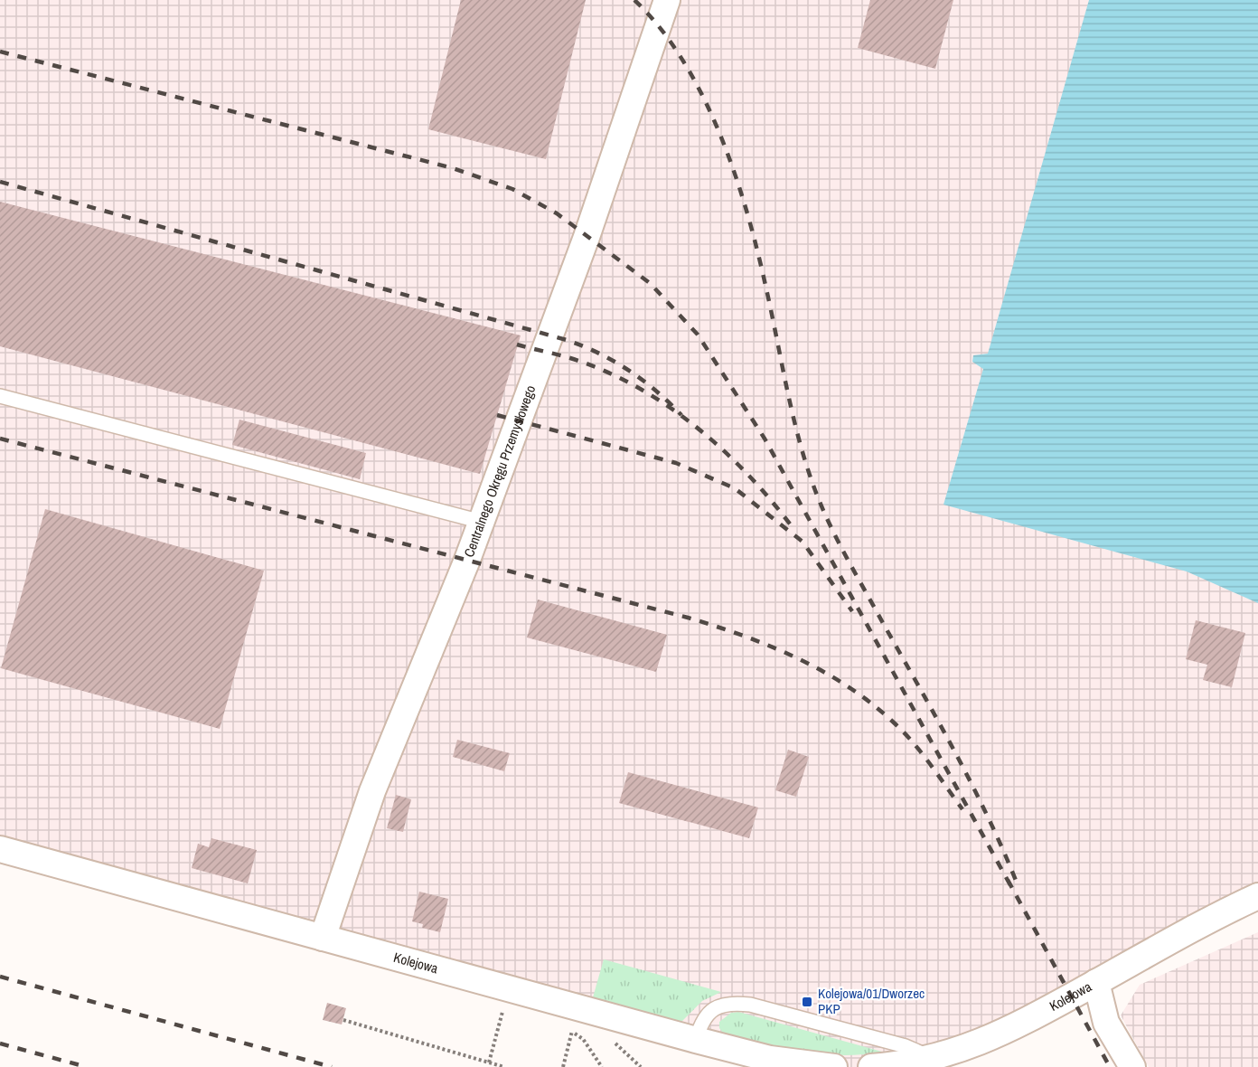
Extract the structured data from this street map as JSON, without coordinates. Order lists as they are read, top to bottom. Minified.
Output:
{"streets":{"street":["Centralnego Okręgu Przemysłowego","Kolejowa"]},"crossings":[["Centralnego Okręgu Przemysłowego","Kolejowa"]],"places":{"transit":["Kolejowa/01/Dworzec PKP"]}}
